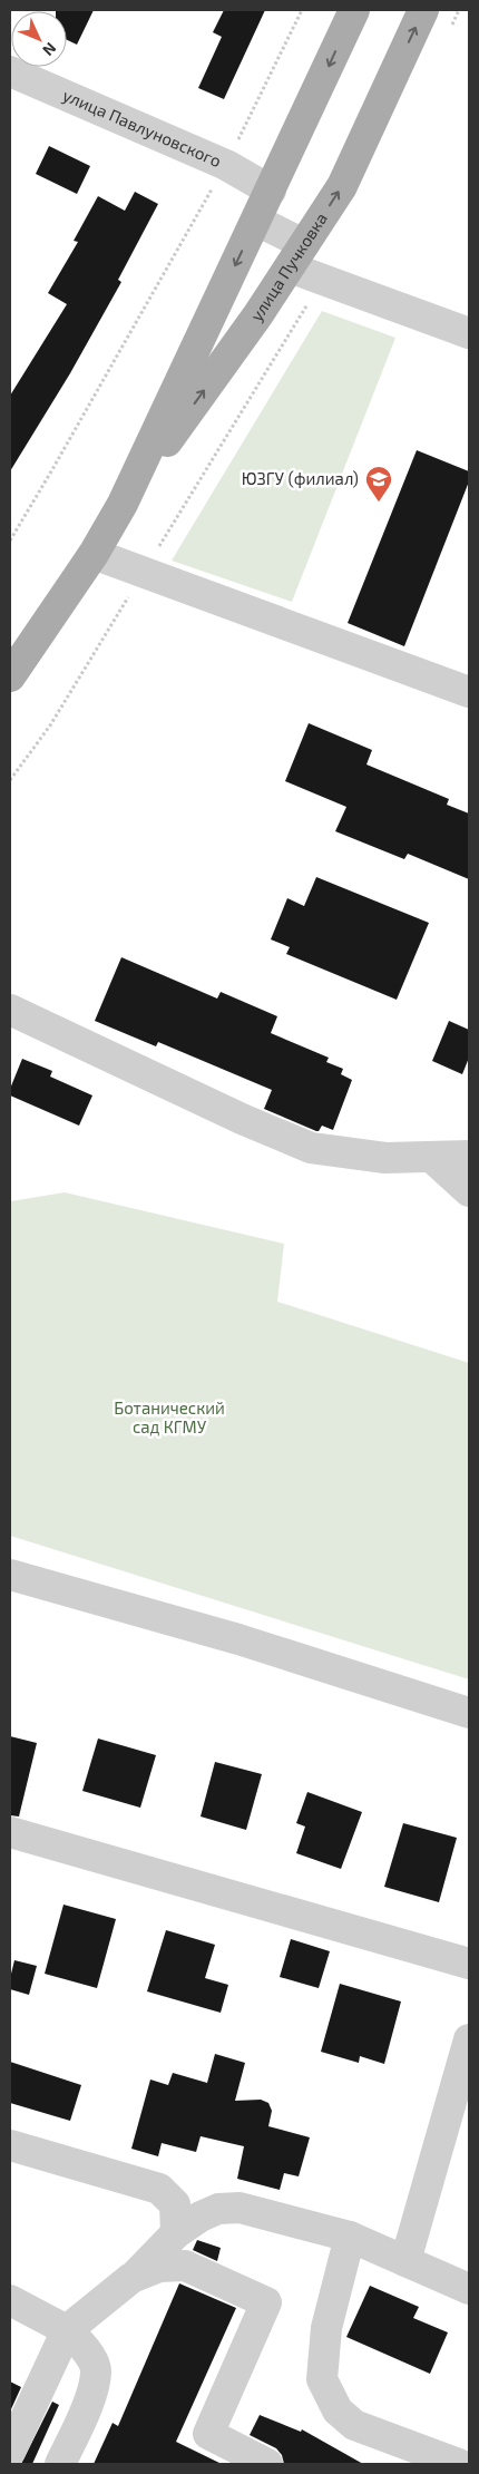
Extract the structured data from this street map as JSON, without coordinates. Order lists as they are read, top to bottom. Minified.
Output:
{"streets":{"main road":["улица Пучковка"],"street":["улица Павлуновского"]},"crossings":[["улица Павлуновского","улица Пучковка"]],"parks":["Ботанический сад КГМУ"],"places":{"school or university":["ЮЗГУ (филиал)"]},"north":"bottom right"}
